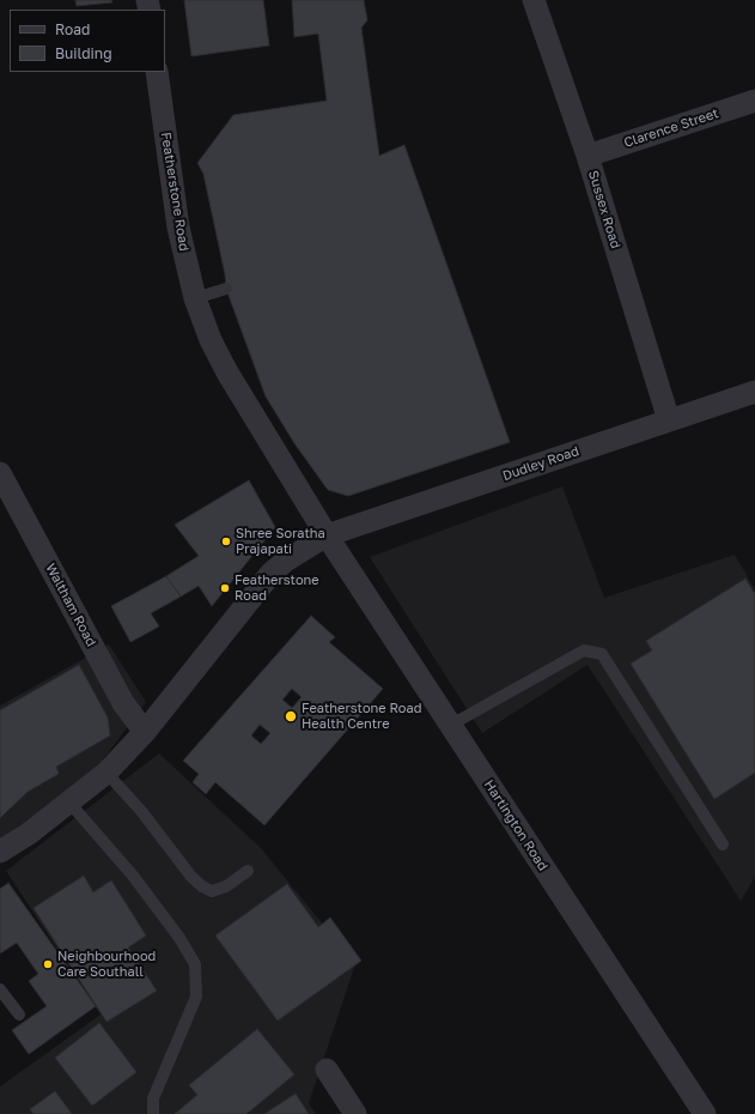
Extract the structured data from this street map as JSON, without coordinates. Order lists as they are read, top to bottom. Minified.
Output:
{"streets":{"street":["Clarence Street","Featherstone Road","Sussex Road","Dudley Road","Waltham Road","Hartington Road"]},"crossings":[["Clarence Street","Sussex Road"],["Featherstone Road","Dudley Road"],["Featherstone Road","Hartington Road"],["Sussex Road","Dudley Road"],["Dudley Road","Hartington Road"]],"places":["Shree Soratha Prajapati","Featherstone Road","Featherstone Road Health Centre","Neighbourhood Care Southall"],"legend":["Road","Building"]}
